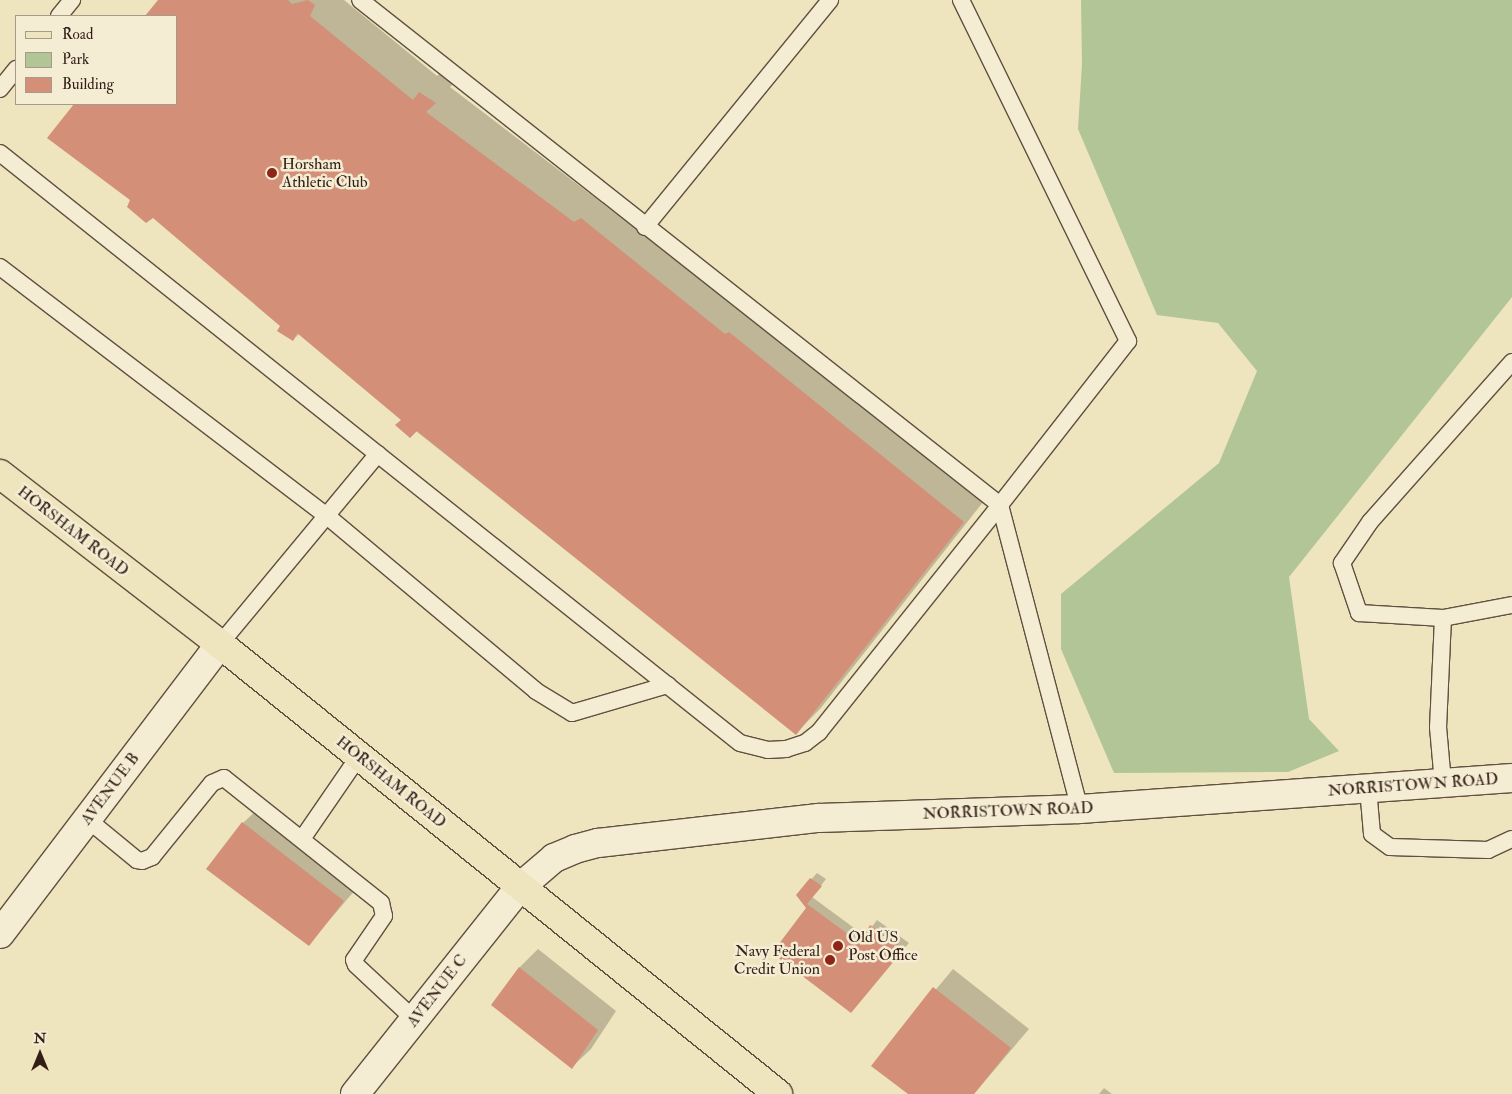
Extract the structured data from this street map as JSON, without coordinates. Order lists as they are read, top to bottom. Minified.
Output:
{"streets":{"main road":["HORSHAM ROAD"],"street":["NORRISTOWN ROAD","AVENUE B","AVENUE C"]},"crossings":[["HORSHAM ROAD","NORRISTOWN ROAD"],["HORSHAM ROAD","AVENUE B"],["HORSHAM ROAD","AVENUE C"],["NORRISTOWN ROAD","AVENUE C"]],"places":["Horsham Athletic Club","Old US Post Office","Navy Federal Credit Union"],"legend":["Road","Park","Building"],"north":"top"}
